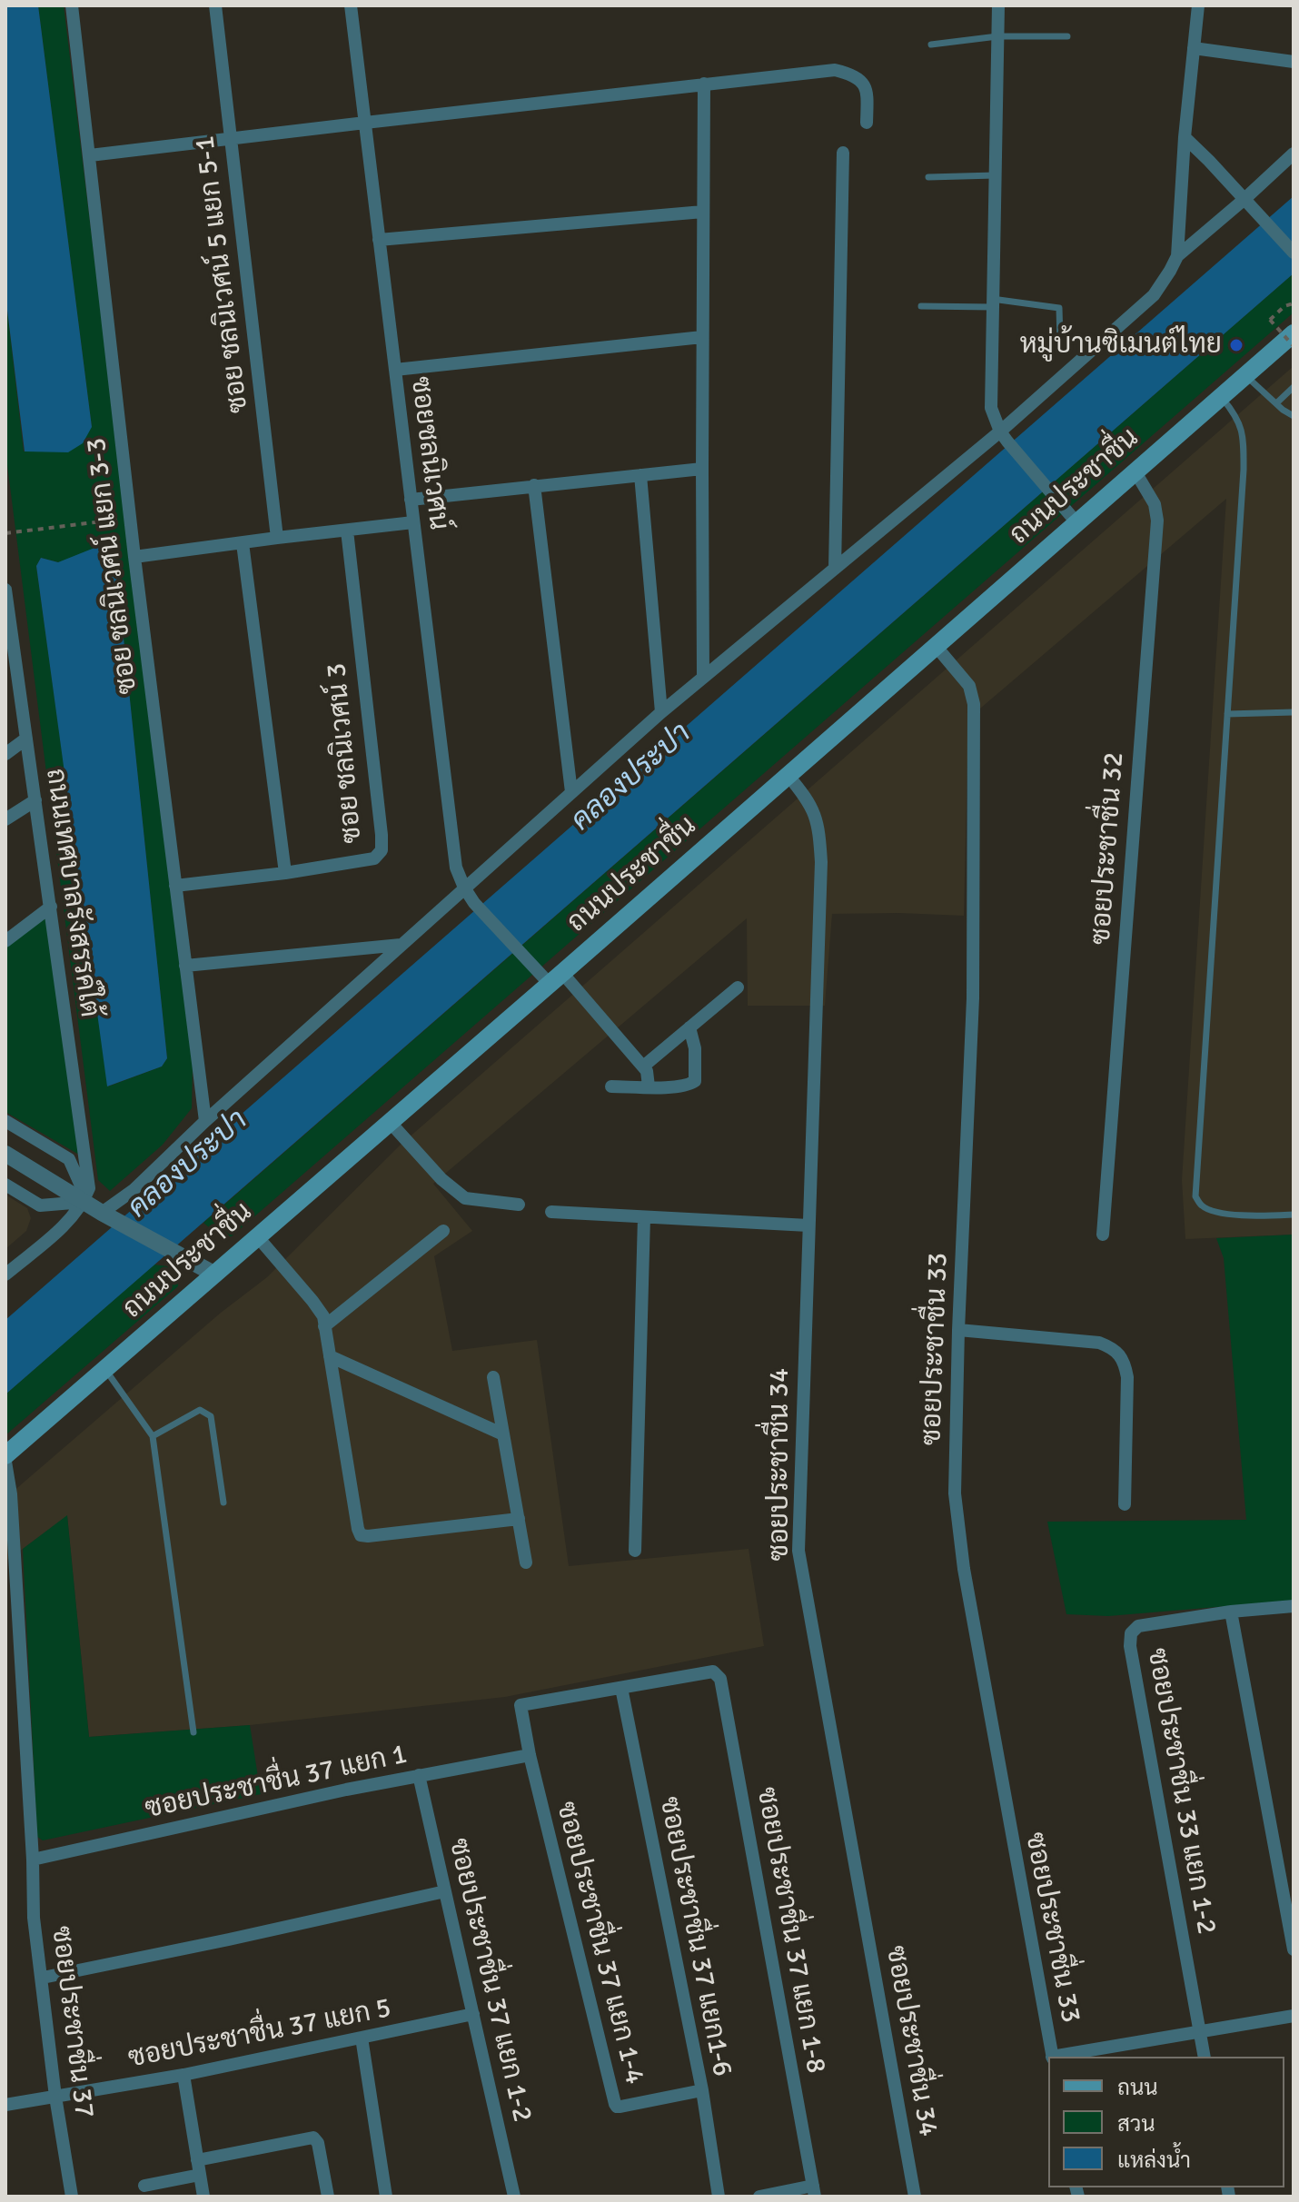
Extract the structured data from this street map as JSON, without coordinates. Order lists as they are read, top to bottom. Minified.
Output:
{"streets":{"main road":["ถนนประชาชื่น"],"street":["ซอย ชลนิเวศน์ 5 แยก 5-1","ซอยชลนิเวศน์","ซอย ชลนิเวศน์ แยก 3-3","ซอย ชลนิเวศน์ 3","ซอยประชาชื่น 32","ถนนเทศบาลรังสรรค์ใต้","ซอยประชาชื่น 33","ซอยประชาชื่น 34","ซอยประชาชื่น 37 แยก 1","ซอยประชาชื่น 33 แยก 1-2","ซอยประชาชื่น 37 แยก 1-8","ซอยประชาชื่น 37 แยก1-6","ซอยประชาชื่น 37 แยก 1-4","ซอยประชาชื่น 37 แยก 1-2","ซอยประชาชื่น 37","ซอยประชาชื่น 37 แยก 5"]},"crossings":[["ซอยชลนิเวศน์","ถนนประชาชื่น"],["ถนนประชาชื่น","ซอยประชาชื่น 32"],["ถนนประชาชื่น","ซอยประชาชื่น 33"],["ถนนประชาชื่น","ซอยประชาชื่น 34"],["ซอย ชลนิเวศน์ แยก 3-3","ซอย ชลนิเวศน์ 3"],["ซอยประชาชื่น 37 แยก 1","ซอยประชาชื่น 37 แยก 1-4"],["ซอยประชาชื่น 37 แยก 1","ซอยประชาชื่น 37 แยก 1-2"],["ซอยประชาชื่น 37 แยก 1","ซอยประชาชื่น 37"],["ซอยประชาชื่น 37 แยก 1-8","ซอยประชาชื่น 37 แยก1-6"],["ซอยประชาชื่น 37 แยก 1-8","ซอยประชาชื่น 37 แยก 1-4"],["ซอยประชาชื่น 37 แยก1-6","ซอยประชาชื่น 37 แยก 1-4"],["ซอยประชาชื่น 37 แยก 1-2","ซอยประชาชื่น 37 แยก 5"],["ซอยประชาชื่น 37","ซอยประชาชื่น 37 แยก 5"]],"water":["คลองประปา"],"places":["หมู่บ้านซิเมนต์ไทย"],"legend":["ถนน","สวน","แหล่งน้ำ"]}
